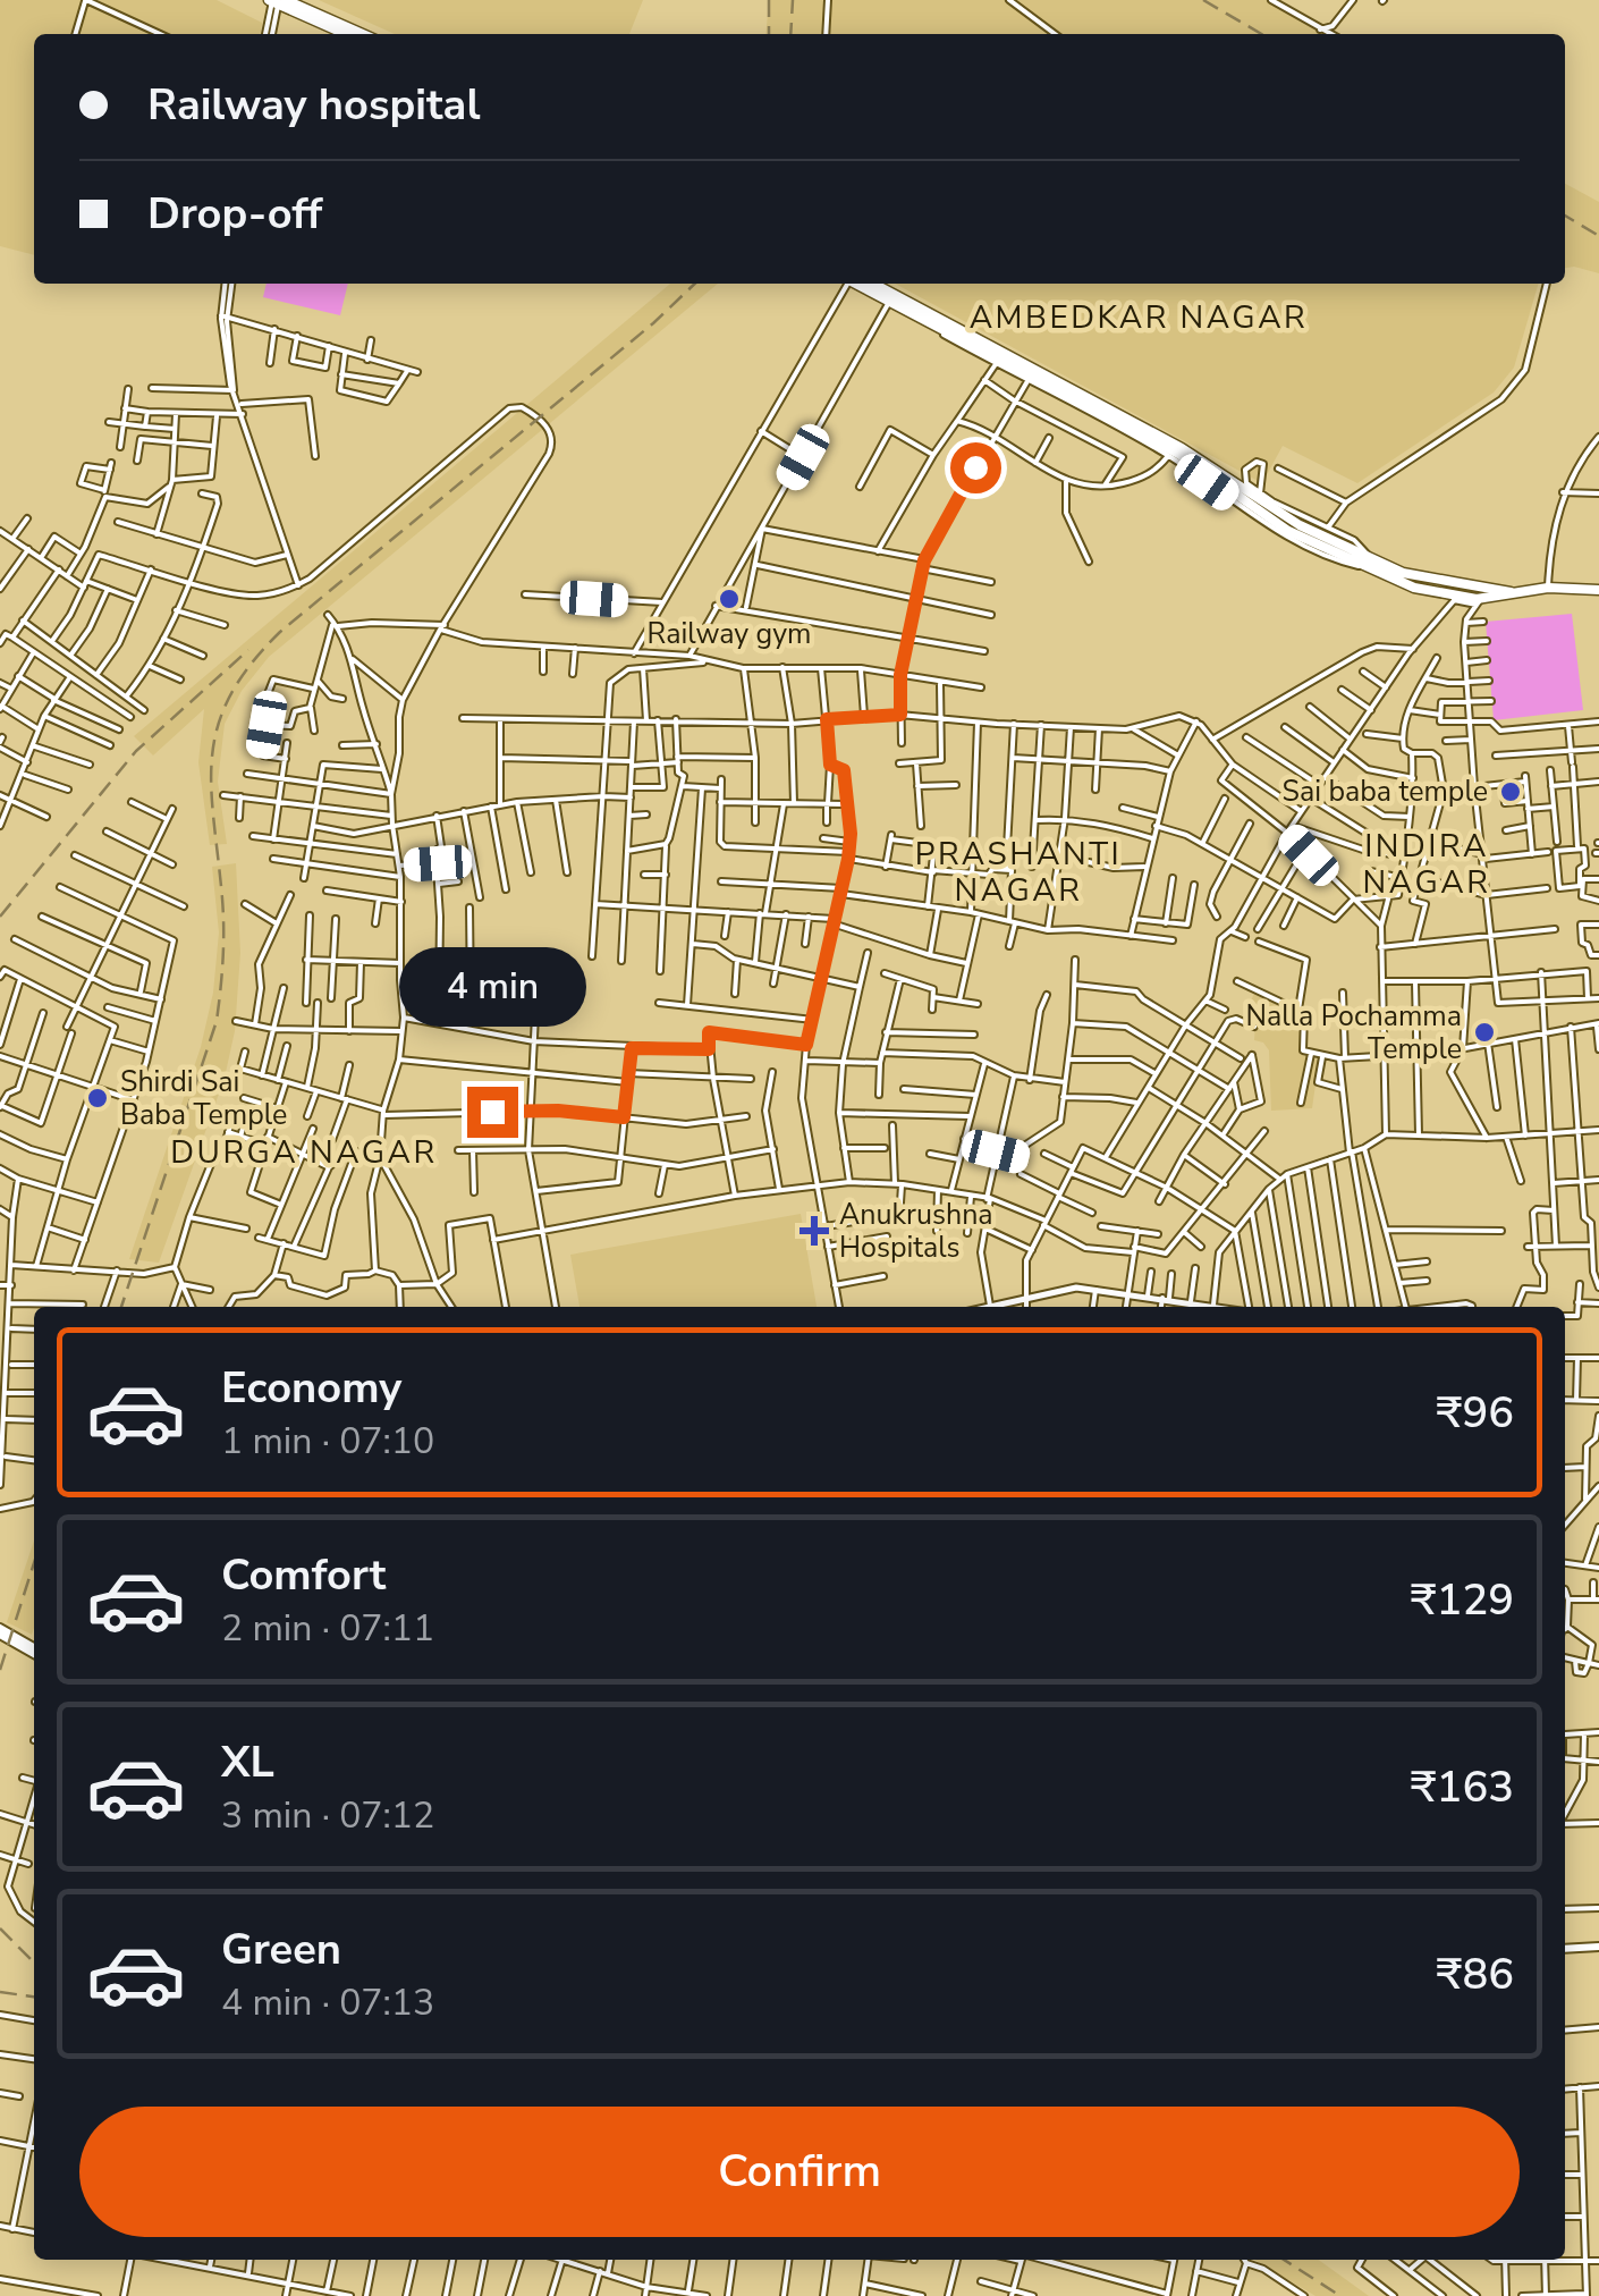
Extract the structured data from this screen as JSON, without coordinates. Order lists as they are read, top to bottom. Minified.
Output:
{"districts":["AMBEDKAR NAGAR","INDIRA NAGAR","PRASHANTI NAGAR","DURGA NAGAR"],"places":{"other":["Railway gym","Sai baba temple","Nalla Pochamma Temple","Shirdi Sai Baba Temple"],"health":["Anukrushna Hospitals"]},"page":{"banner":["Railway hospital","Drop-off"],"bubble":"4 min","list":[{"name":"Economy","note":"1 min · 07:10","value":"₹96"},{"name":"Comfort","note":"2 min · 07:11","value":"₹129"},{"name":"XL","note":"3 min · 07:12","value":"₹163"},{"name":"Green","note":"4 min · 07:13","value":"₹86"}],"buttons":"Confirm"}}
